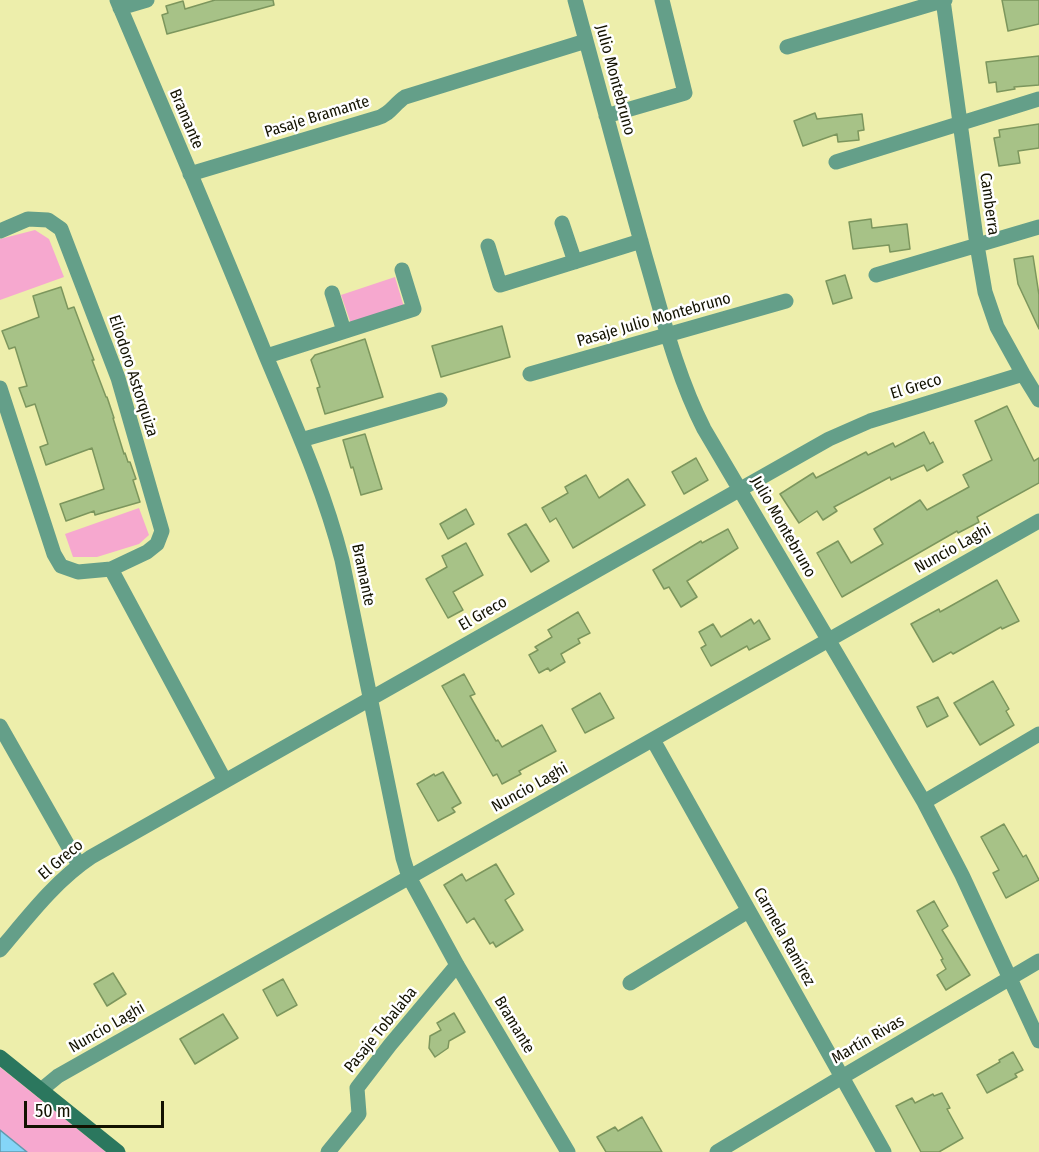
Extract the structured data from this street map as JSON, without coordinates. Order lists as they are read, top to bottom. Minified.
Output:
{"streets":{"street":["Julio Montebruno","Pasaje Bramante","Bramante","Camberra","Pasaje Julio Montebruno","Eliodoro Astorquiza","El Greco","Nuncio Laghi","Carmela Ramírez","Pasaje Tobalaba","Martín Rivas"]},"crossings":[["Julio Montebruno","Pasaje Bramante"],["Julio Montebruno","Pasaje Julio Montebruno"],["Julio Montebruno","El Greco"],["Julio Montebruno","Nuncio Laghi"],["Julio Montebruno","Martín Rivas"],["Pasaje Bramante","Bramante"],["Bramante","El Greco"],["Bramante","Nuncio Laghi"],["Bramante","Pasaje Tobalaba"],["Camberra","El Greco"],["Nuncio Laghi","Carmela Ramírez"],["Carmela Ramírez","Martín Rivas"]],"scale_bar":"50 m"}
